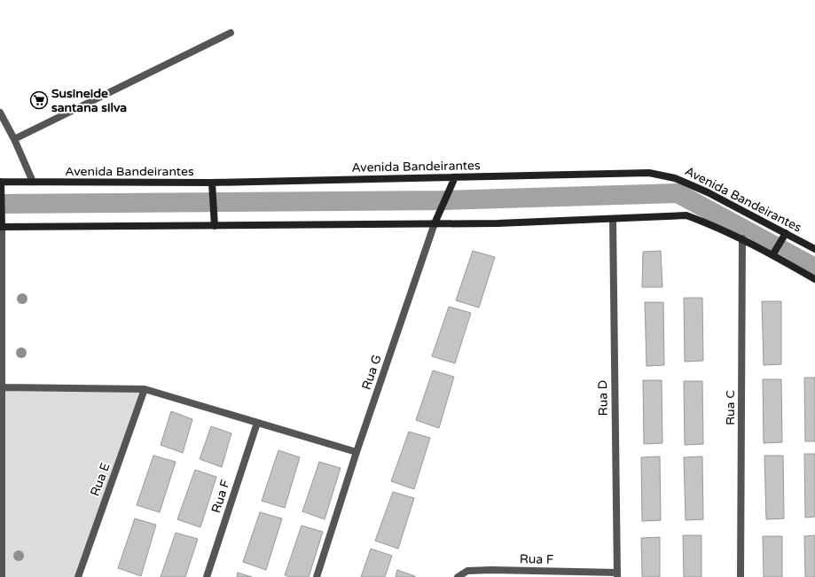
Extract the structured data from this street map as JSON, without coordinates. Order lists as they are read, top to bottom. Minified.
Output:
{"streets":{"street":["Avenida Bandeirantes","Rua G","Rua D","Rua C","Rua E","Rua F"]},"crossings":[["Avenida Bandeirantes","Rua G"],["Rua D","Rua F"]],"places":{"supermarket":["Susineide santana silva"]}}
